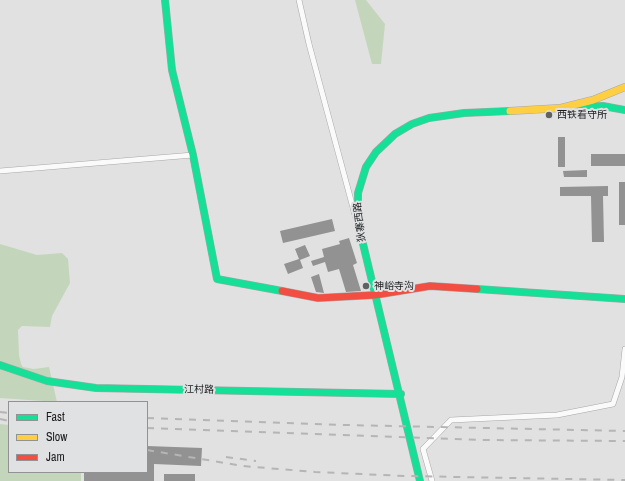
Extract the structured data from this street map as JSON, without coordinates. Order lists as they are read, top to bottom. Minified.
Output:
{"streets":{"street":["狄寨西路","江村路"]},"crossings":[["狄寨西路","江村路"]],"places":["西铁看守所","神峪寺沟"],"legend":["Fast","Slow","Jam"]}
